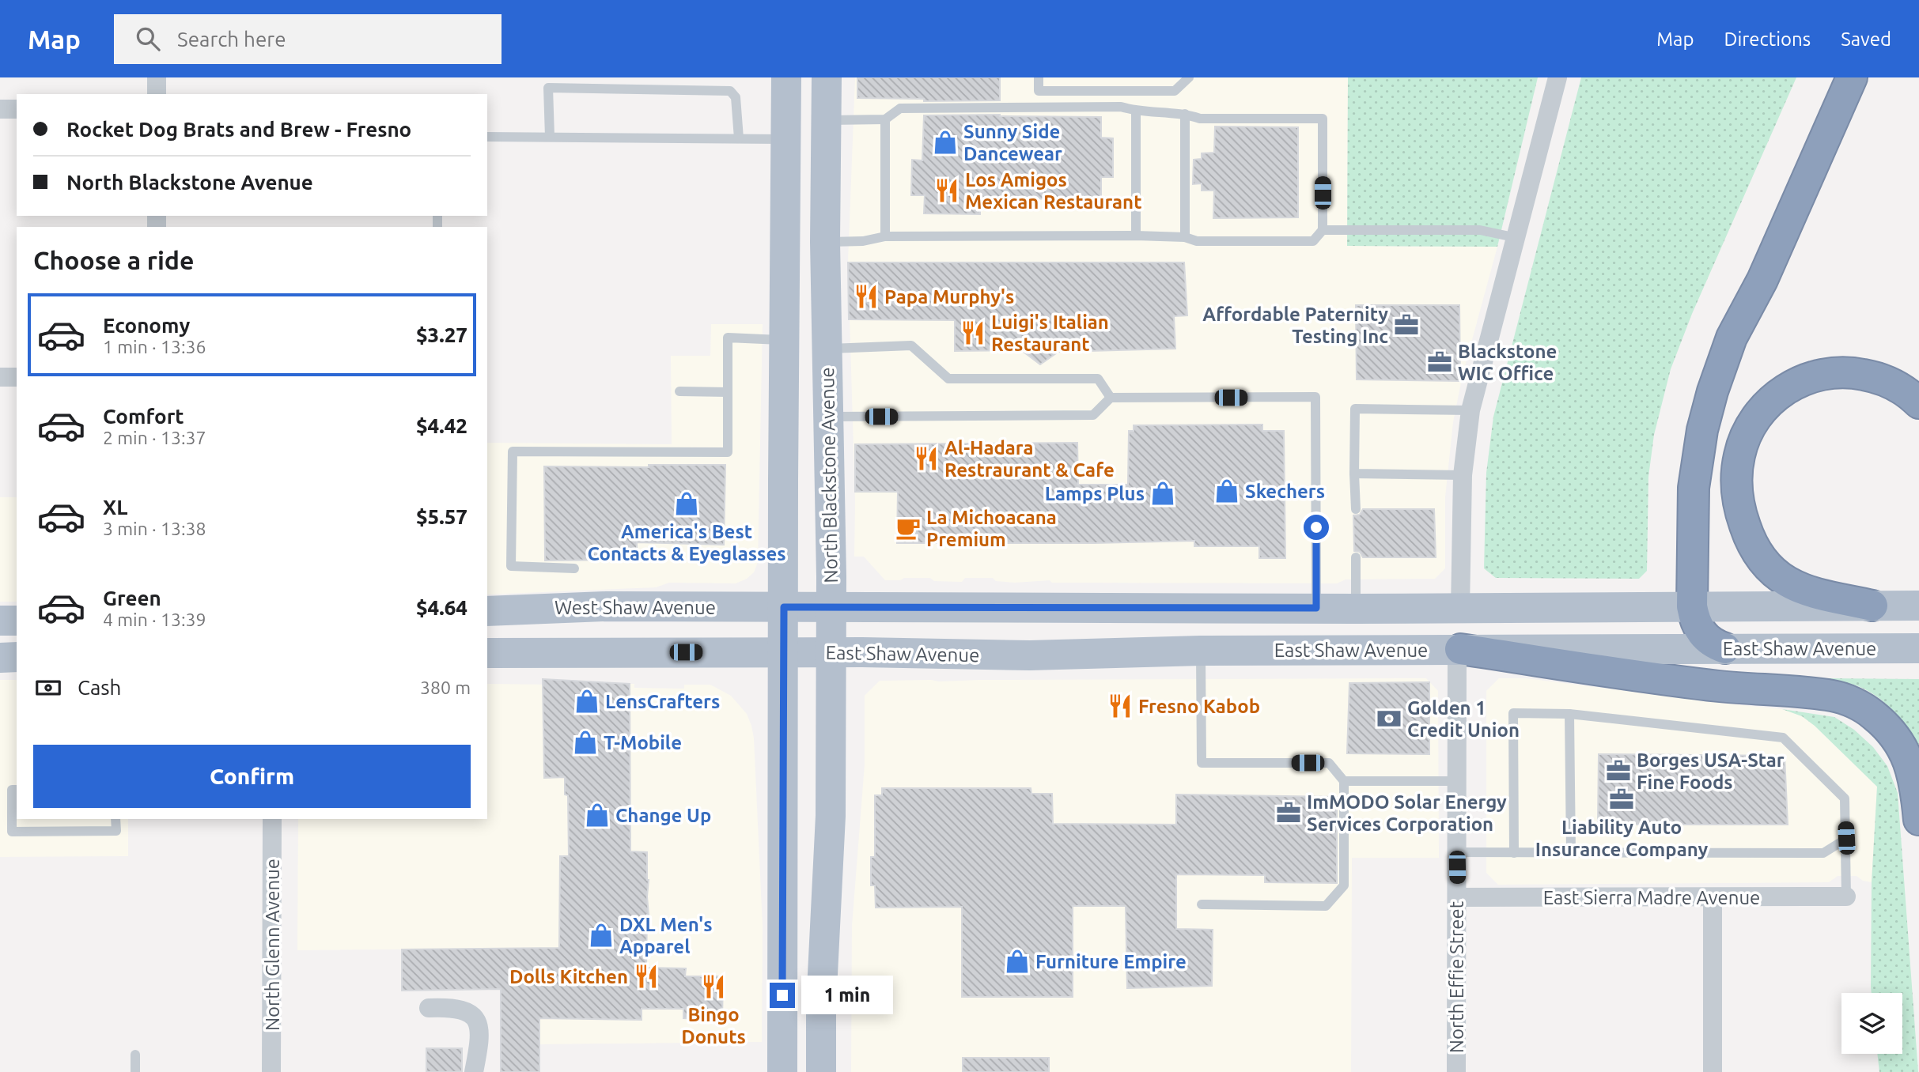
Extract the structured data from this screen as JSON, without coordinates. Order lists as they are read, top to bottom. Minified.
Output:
{"streets":{"main road":["North Blackstone Avenue","West Shaw Avenue","East Shaw Avenue"],"street":["East Sierra Madre Avenue","North Glenn Avenue","North Effie Street"]},"crossings":[["North Blackstone Avenue","East Shaw Avenue"],["East Shaw Avenue","North Effie Street"],["East Sierra Madre Avenue","North Effie Street"]],"places":{"shop":["Sunny Side Dancewear","Skechers","Lamps Plus","America's Best Contacts & Eyeglasses","LensCrafters","T-Mobile","Change Up","DXL Men's Apparel","Furniture Empire"],"restaurant":["Los Amigos Mexican Restaurant","Papa Murphy's","Luigi's Italian Restaurant","Al-Hadara Restraurant & Cafe","Fresno Kabob","Dolls Kitchen","Bingo Donuts"],"office":["Affordable Paternity Testing Inc","Blackstone WIC Office","Borges USA-Star Fine Foods","Liability Auto Insurance Company","ImMODO Solar Energy Services Corporation"],"cafe":["La Michoacana Premium"],"bank":["Golden 1 Credit Union"]},"page":{"header":"Map","search":"Search here","nav":["Map","Directions","Saved"],"banner":["Rocket Dog Brats and Brew - Fresno","North Blackstone Avenue"],"heading":"Choose a ride","list":[{"name":"Economy","note":"1 min · 13:36","value":"$3.27"},{"name":"Comfort","note":"2 min · 13:37","value":"$4.42"},{"name":"XL","note":"3 min · 13:38","value":"$5.57"},{"name":"Green","note":"4 min · 13:39","value":"$4.64"}],"pay":["Cash","380 m"],"buttons":"Confirm","bubble":"1 min"}}
